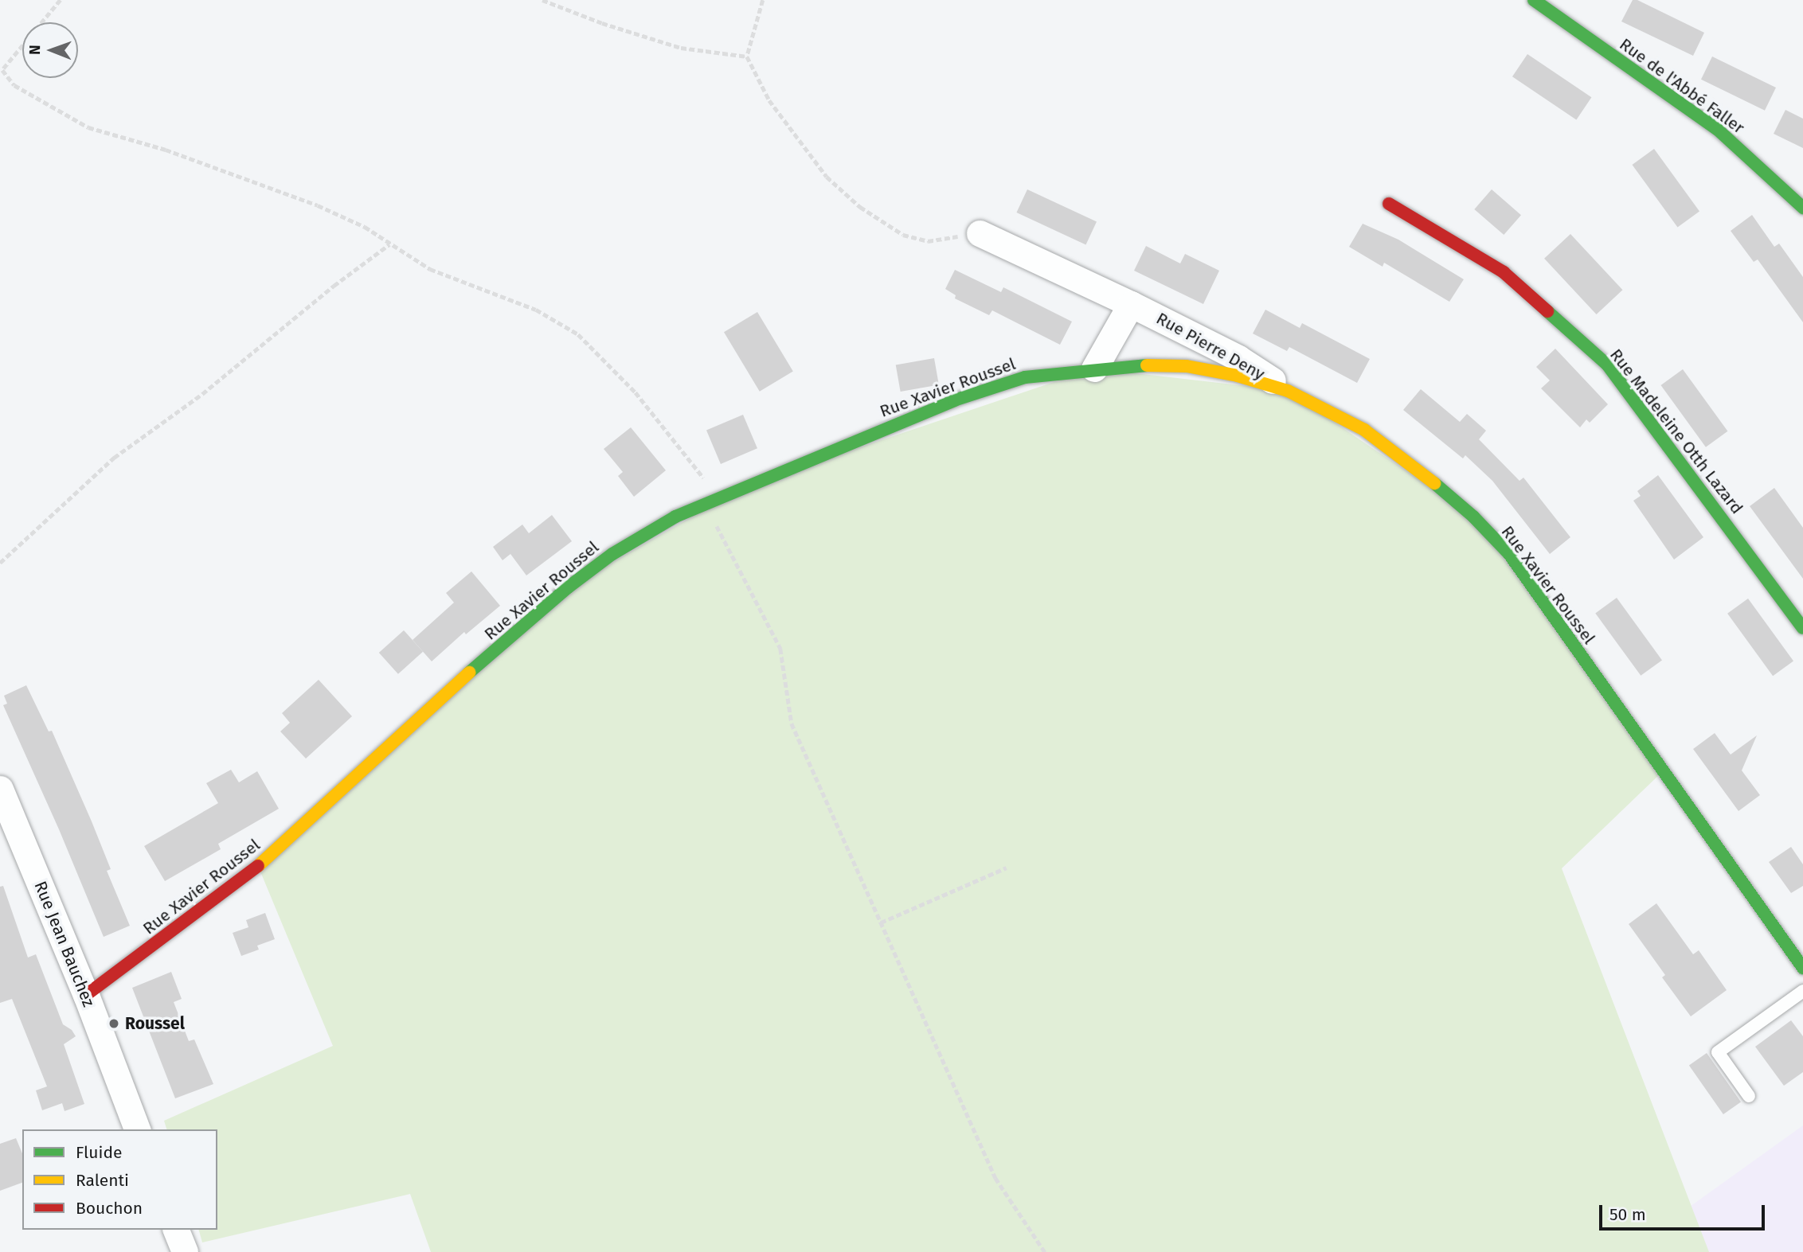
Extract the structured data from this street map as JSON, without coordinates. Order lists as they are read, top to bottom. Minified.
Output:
{"streets":{"street":["Rue de l'Abbé Faller","Rue Pierre Deny","Rue Xavier Roussel","Rue Madeleine Otth Lazard","Rue Jean Bauchez"]},"crossings":[["Rue Pierre Deny","Rue Xavier Roussel"],["Rue Xavier Roussel","Rue Jean Bauchez"]],"places":["Roussel"],"legend":["Fluide","Ralenti","Bouchon"],"scale_bar":"50 m","north":"left"}
